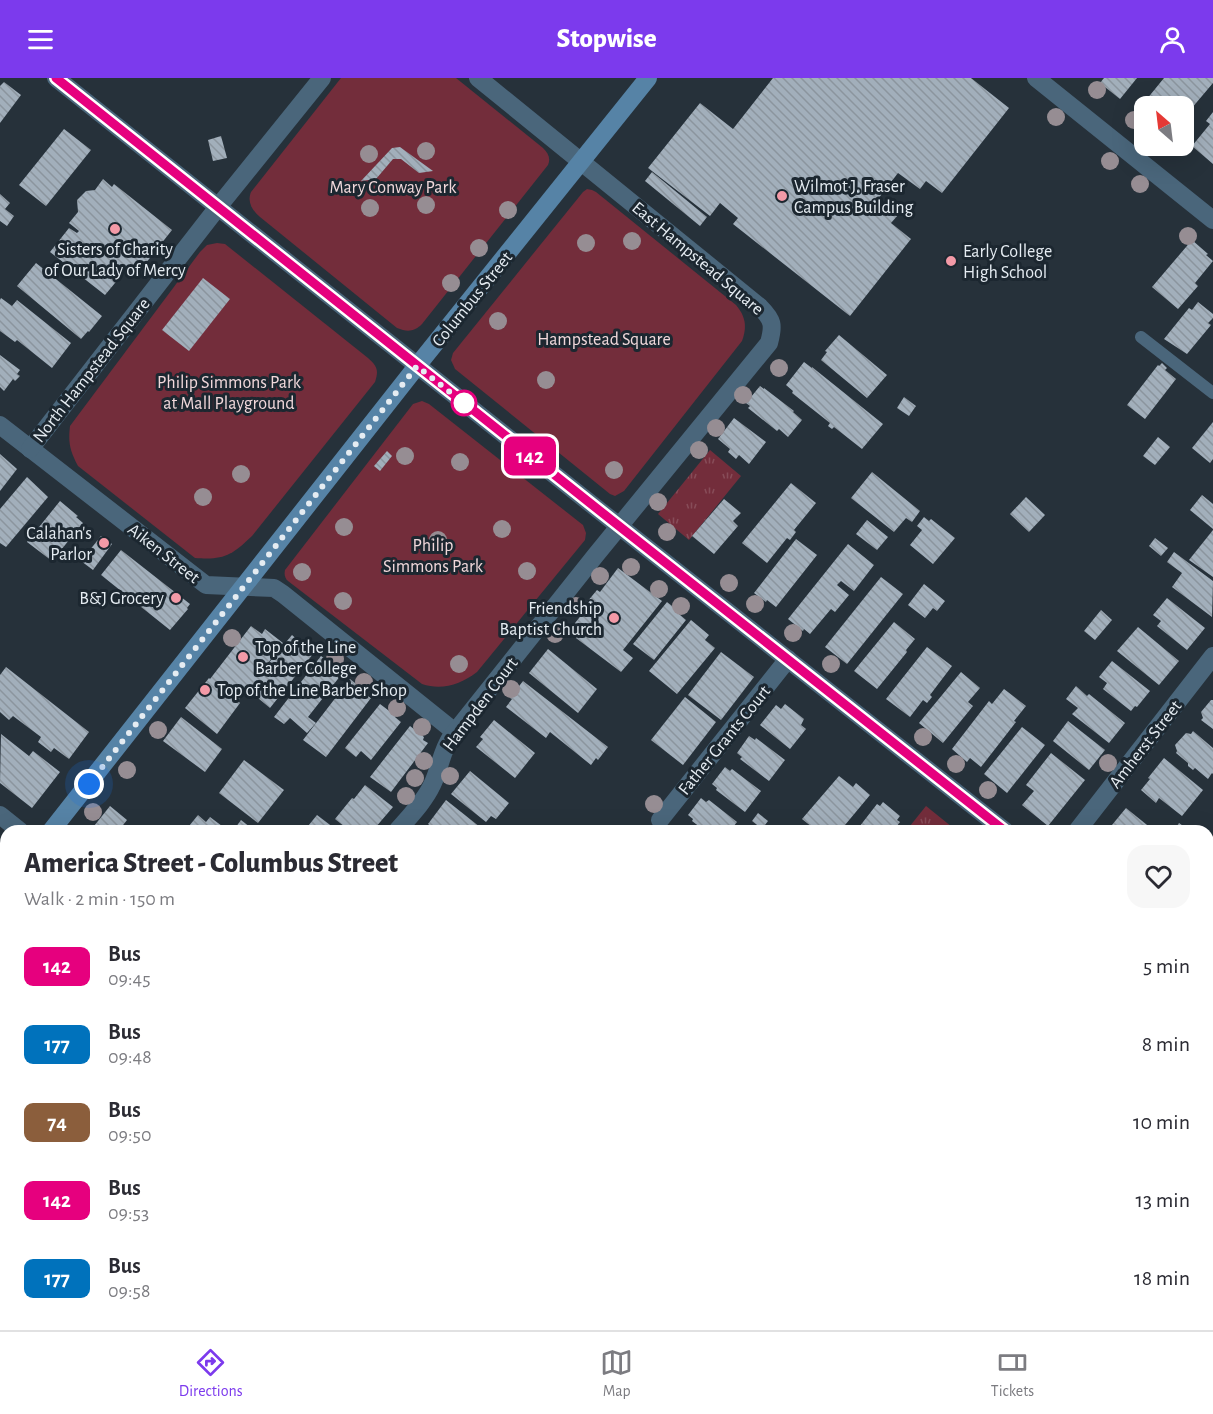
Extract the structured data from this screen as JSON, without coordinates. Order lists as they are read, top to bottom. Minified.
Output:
{"streets":{"street":["East Hampstead Square","Columbus Street","North Hampstead Square","Aiken Street","Hampden Court","Father Grants Court","Amherst Street"]},"crossings":[["East Hampstead Square","Columbus Street"],["East Hampstead Square","Hampden Court"],["Columbus Street","Aiken Street"],["North Hampstead Square","Aiken Street"],["Aiken Street","Hampden Court"]],"parks":["Mary Conway Park","Hampstead Square","Philip Simmons Park at Mall Playground","Philip Simmons Park"],"places":["Wilmot J. Fraser Campus Building","Sisters of Charity of Our Lady of Mercy","Early College High School","Calahan's Parlor","B&J Grocery","Friendship Baptist Church","Top of the Line Barber College","Top of the Line Barber Shop"],"lines":["bus line 142"],"north":"top left","page":{"header":"Stopwise","on_map":"142","heading":["America Street - Columbus Street","Walk · 2 min · 150 m"],"list":[{"mark":"142","name":"Bus","note":"09:45","value":"5 min"},{"mark":"177","name":"Bus","note":"09:48","value":"8 min"},{"mark":"74","name":"Bus","note":"09:50","value":"10 min"},{"mark":"142","name":"Bus","note":"09:53","value":"13 min"},{"mark":"177","name":"Bus","note":"09:58","value":"18 min"}],"tabs":["Directions","Map","Tickets"]}}
